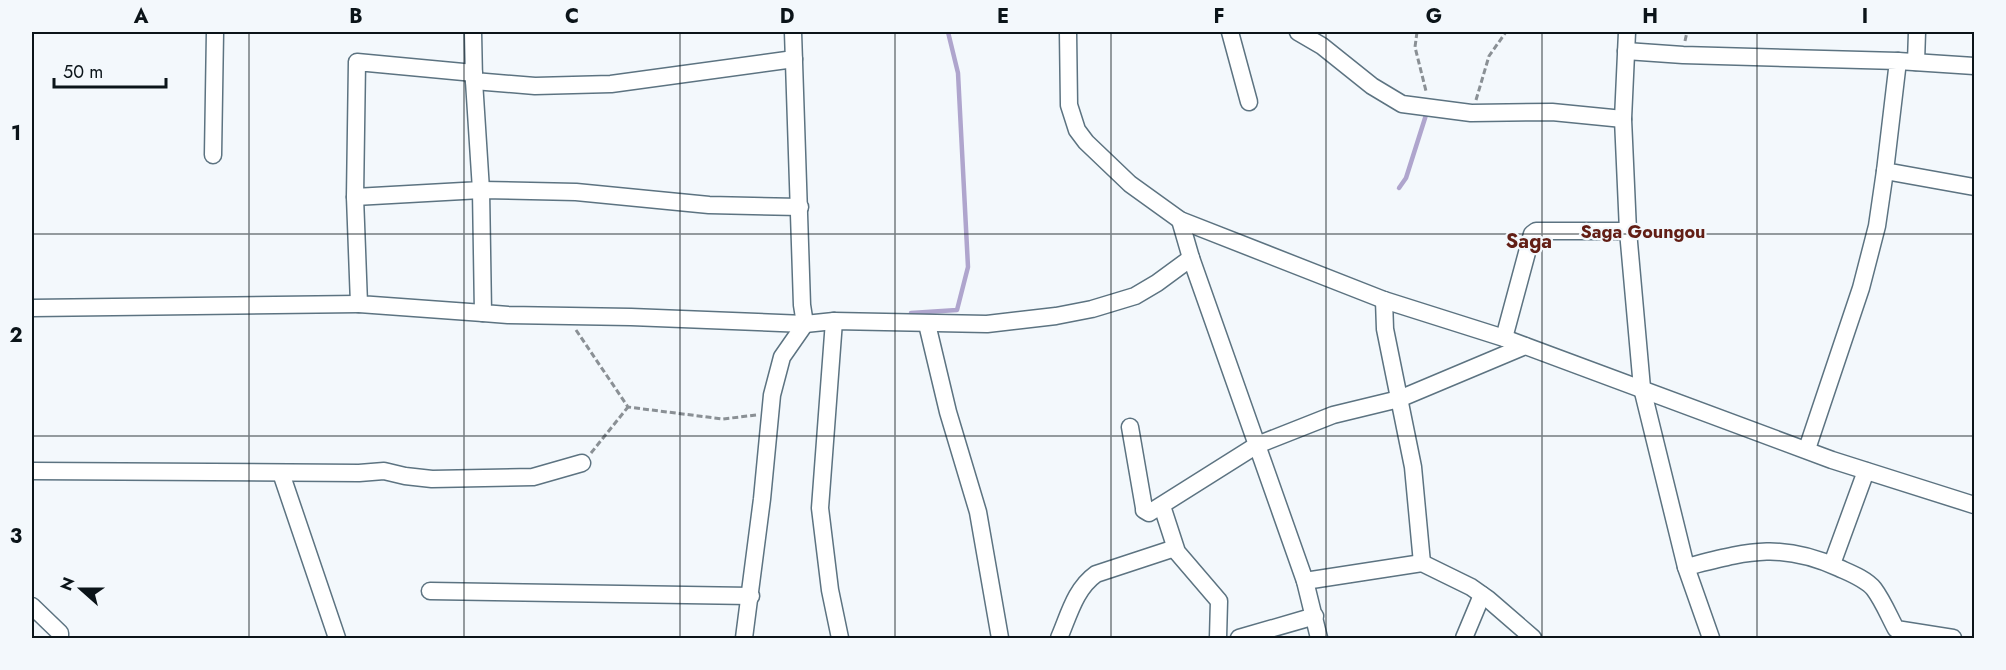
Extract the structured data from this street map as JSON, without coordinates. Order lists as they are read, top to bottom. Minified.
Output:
{"districts":["Saga Goungou","Saga"],"scale_bar":"50 m","north":"left","grid":{"columns":["A","B","C","D","E","F","G","H","I"],"rows":["1","2","3"]}}
